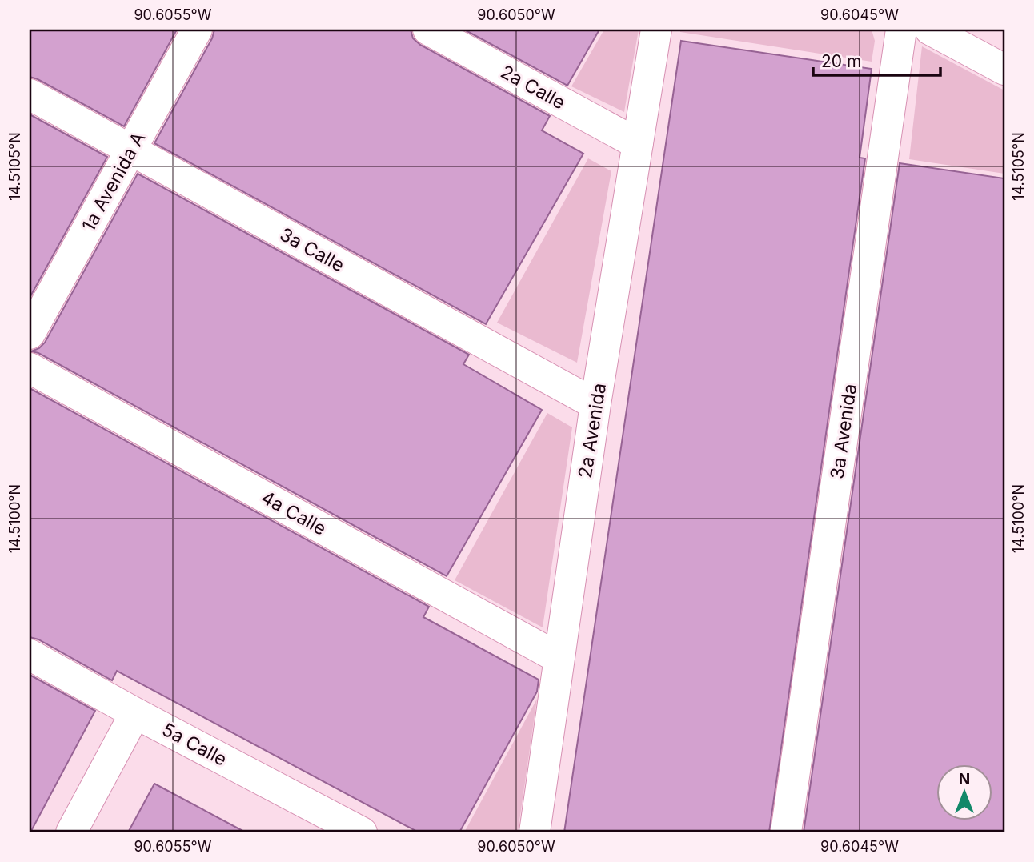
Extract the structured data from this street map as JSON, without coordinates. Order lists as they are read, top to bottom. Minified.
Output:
{"streets":{"street":["2a Calle","1a Avenida A","3a Calle","2a Avenida","3a Avenida","4a Calle","5a Calle"]},"crossings":[["2a Calle","2a Avenida"],["1a Avenida A","3a Calle"],["3a Calle","2a Avenida"],["2a Avenida","4a Calle"]],"scale_bar":"20 m","north":"top","coordinates":["90.6055°W","90.6050°W","90.6045°W","14.5105°N","14.5100°N"]}
